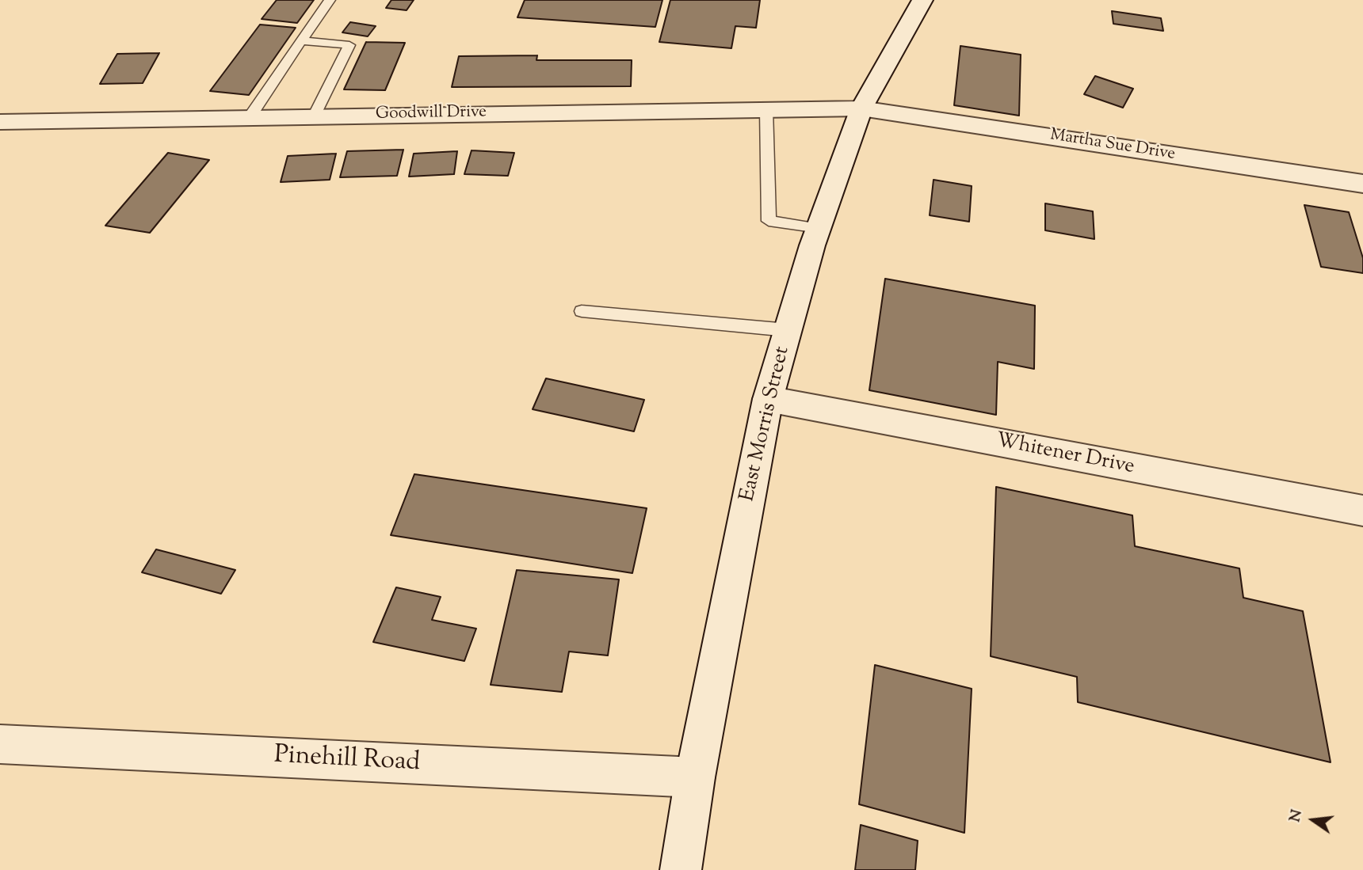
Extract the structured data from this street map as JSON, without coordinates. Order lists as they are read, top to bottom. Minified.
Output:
{"streets":{"street":["Goodwill Drive","Martha Sue Drive","East Morris Street","Whitener Drive","Pinehill Road"]},"crossings":[["Goodwill Drive","Martha Sue Drive"],["Goodwill Drive","East Morris Street"],["Martha Sue Drive","East Morris Street"],["East Morris Street","Whitener Drive"],["East Morris Street","Pinehill Road"]],"north":"left"}
